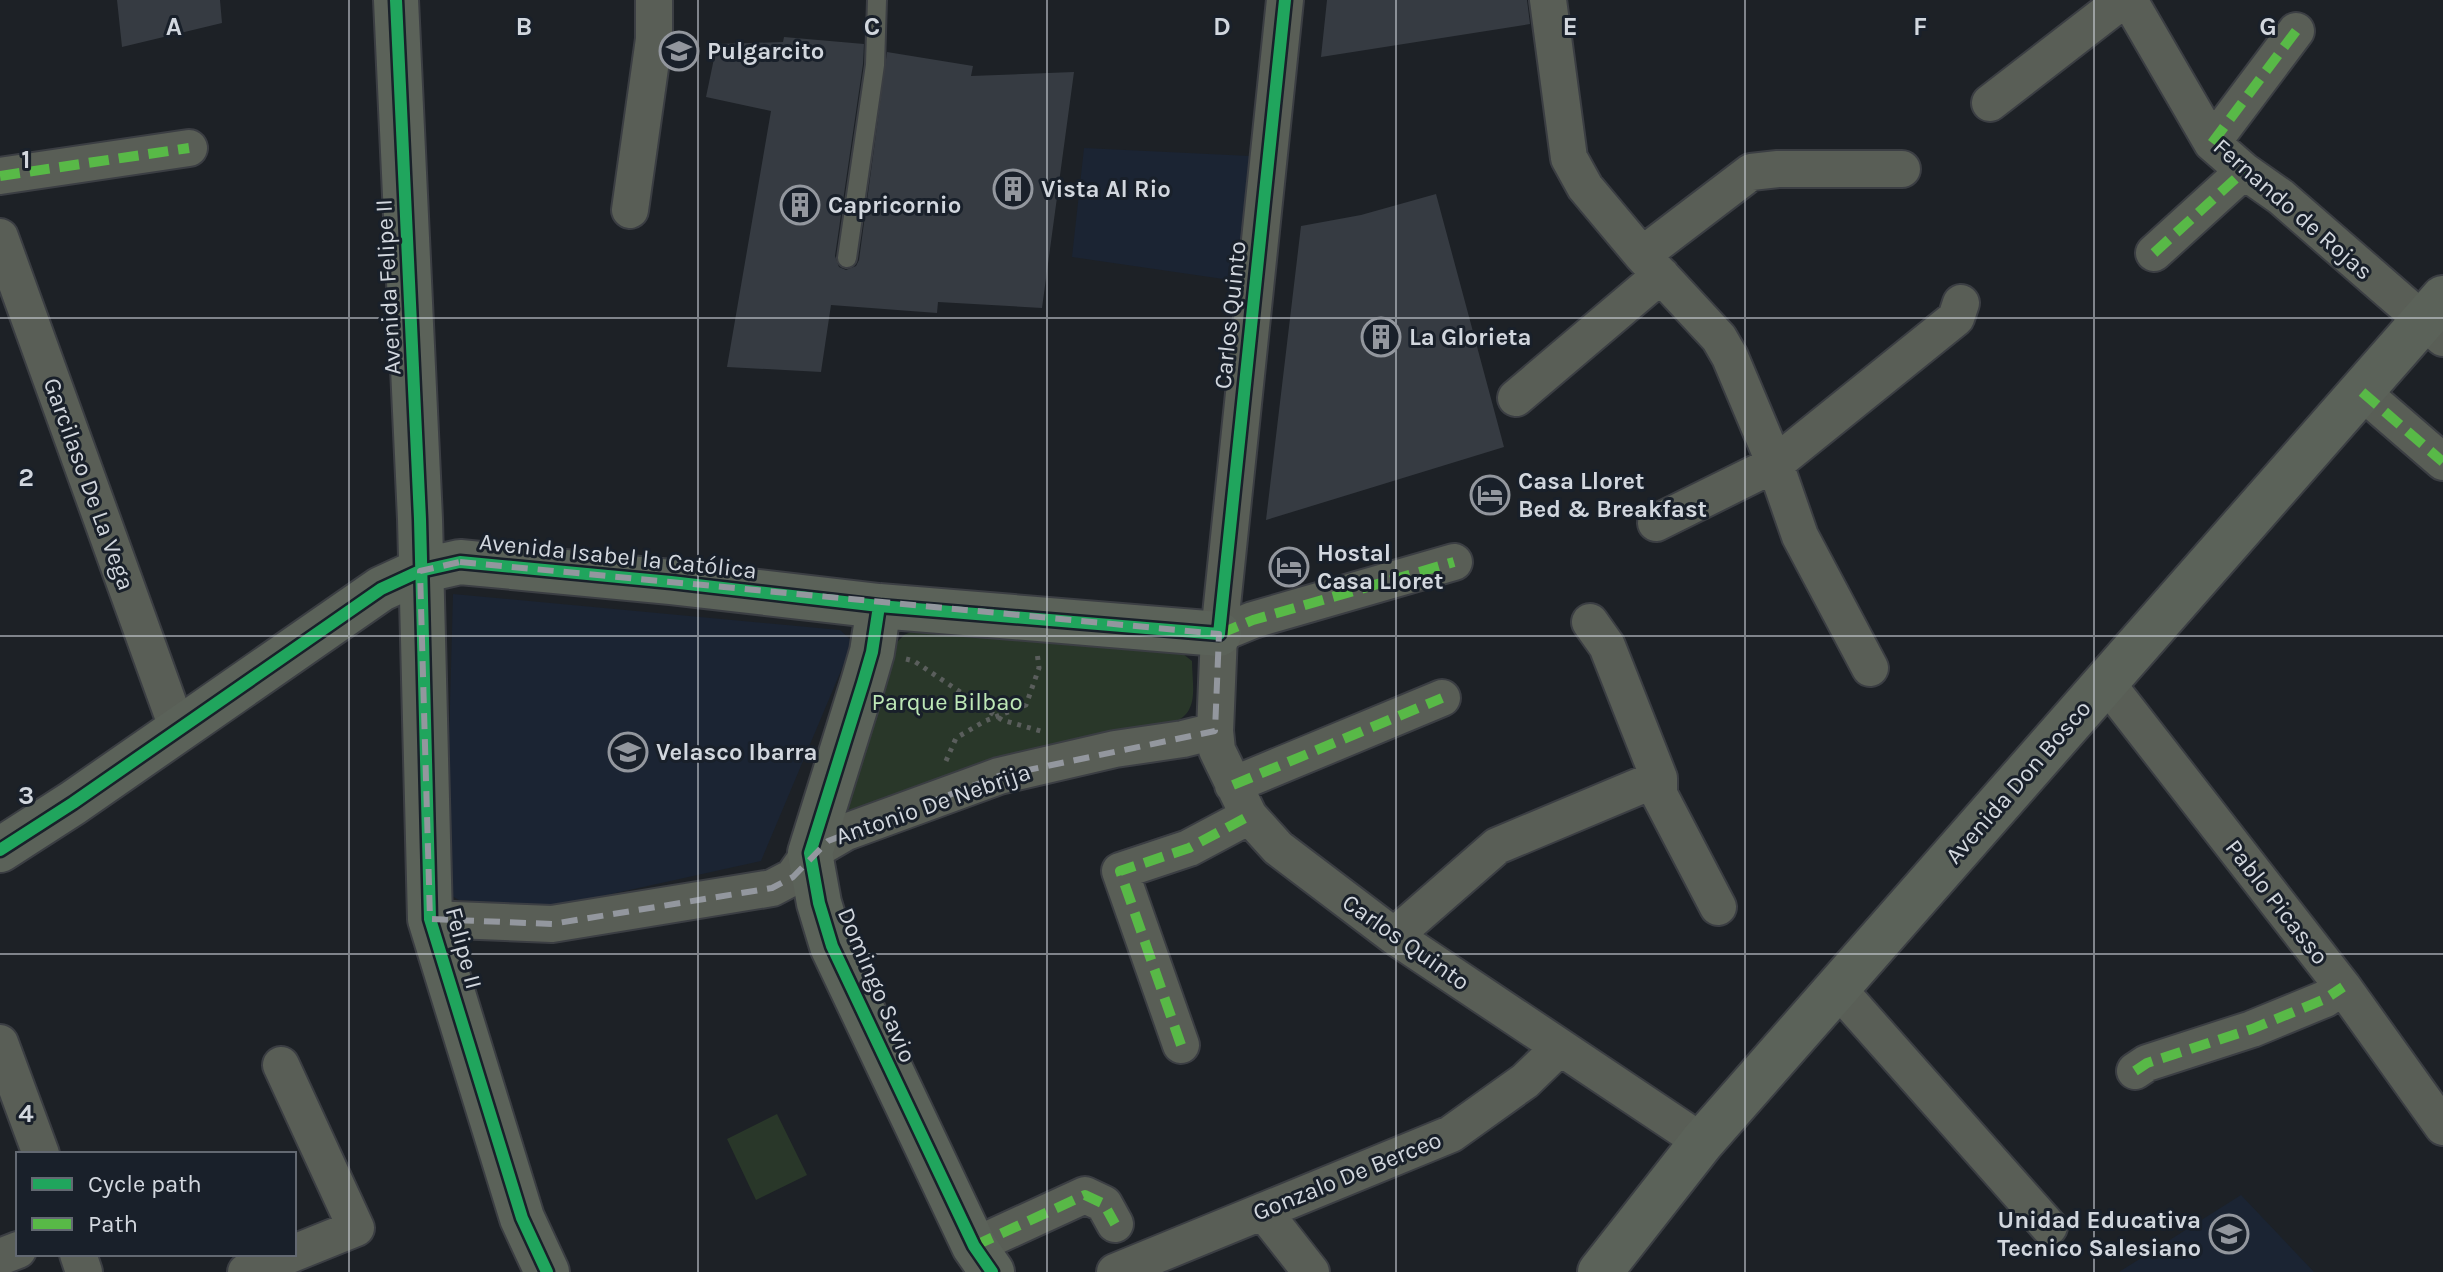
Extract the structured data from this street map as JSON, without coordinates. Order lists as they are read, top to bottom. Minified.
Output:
{"streets":{"street":["Fernando de Rojas","Avenida Felipe II","Carlos Quinto","Garcilaso De La Vega","Avenida Isabel la Católica","Avenida Don Bosco","Antonio De Nebrija","Pablo Picasso","Felipe II","Domingo Savio","Gonzalo De Berceo"]},"crossings":[["Fernando de Rojas","Avenida Don Bosco"],["Avenida Felipe II","Avenida Isabel la Católica"],["Avenida Felipe II","Felipe II"],["Carlos Quinto","Avenida Isabel la Católica"],["Carlos Quinto","Avenida Don Bosco"],["Carlos Quinto","Antonio De Nebrija"],["Carlos Quinto","Gonzalo De Berceo"],["Garcilaso De La Vega","Avenida Isabel la Católica"],["Avenida Isabel la Católica","Felipe II"],["Avenida Isabel la Católica","Domingo Savio"],["Avenida Don Bosco","Pablo Picasso"],["Antonio De Nebrija","Felipe II"],["Antonio De Nebrija","Domingo Savio"]],"parks":["Parque Bilbao"],"places":{"school or university":["Pulgarcito","Velasco Ibarra","Unidad Educativa Tecnico Salesiano"],"building":["Vista Al Rio","Capricornio","La Glorieta"],"hotel":["Casa Lloret Bed & Breakfast","Hostal Casa Lloret"]},"legend":["Cycle path","Path"],"grid":{"columns":["A","B","C","D","E","F","G"],"rows":["1","2","3","4"]}}
